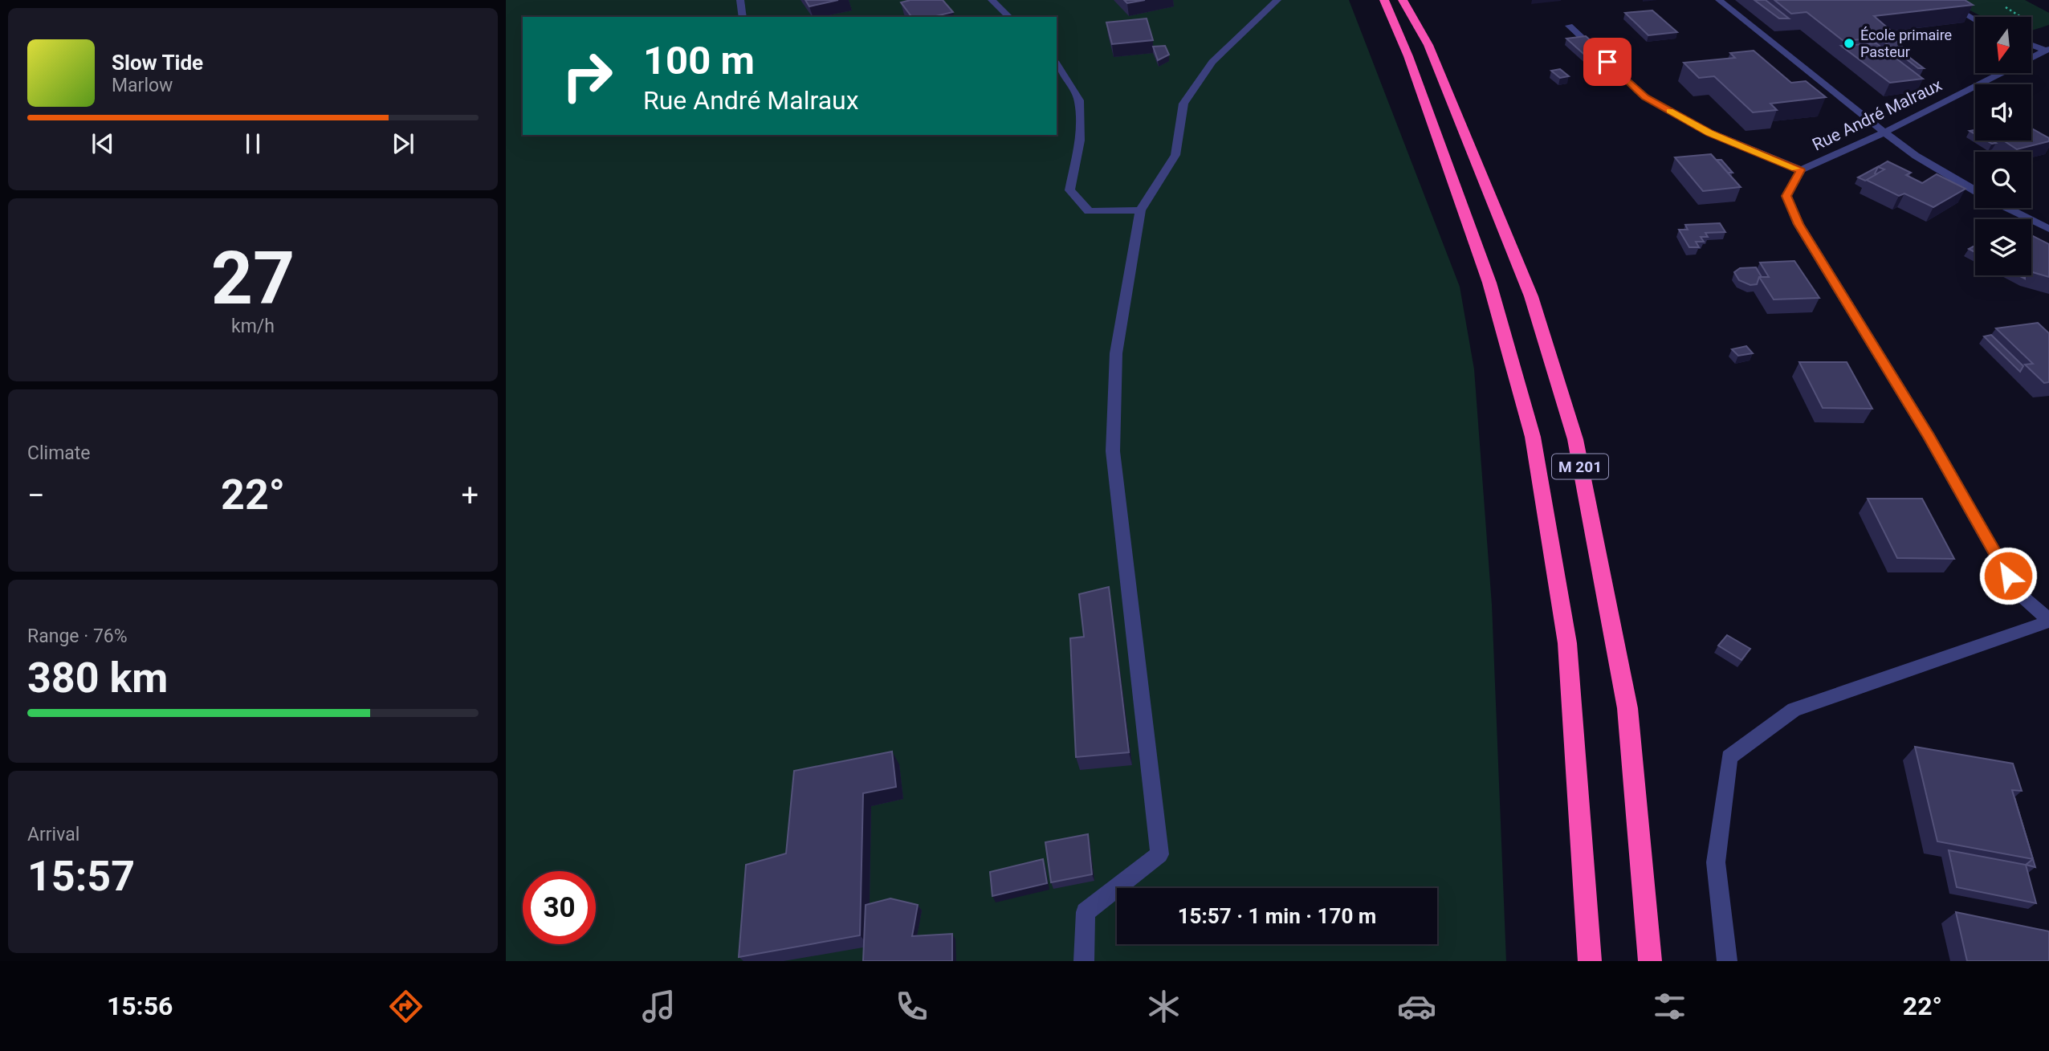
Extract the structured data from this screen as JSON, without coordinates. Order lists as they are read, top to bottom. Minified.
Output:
{"streets":{"highway":["M 201"],"street":["Rue André Malraux"]},"places":["École primaire Pasteur"],"north":"bottom","page":{"turn":["100 m","Rue André Malraux"],"song":["Slow Tide","Marlow"],"tile":[["27","km/h"],"Climate",["Range · 76%","380 km"],["Arrival","15:57"]],"heat":["−","22°","+"],"limit":"30","trip":"15:57 · 1 min · 170 m","tabs":["15:56","22°"]}}
